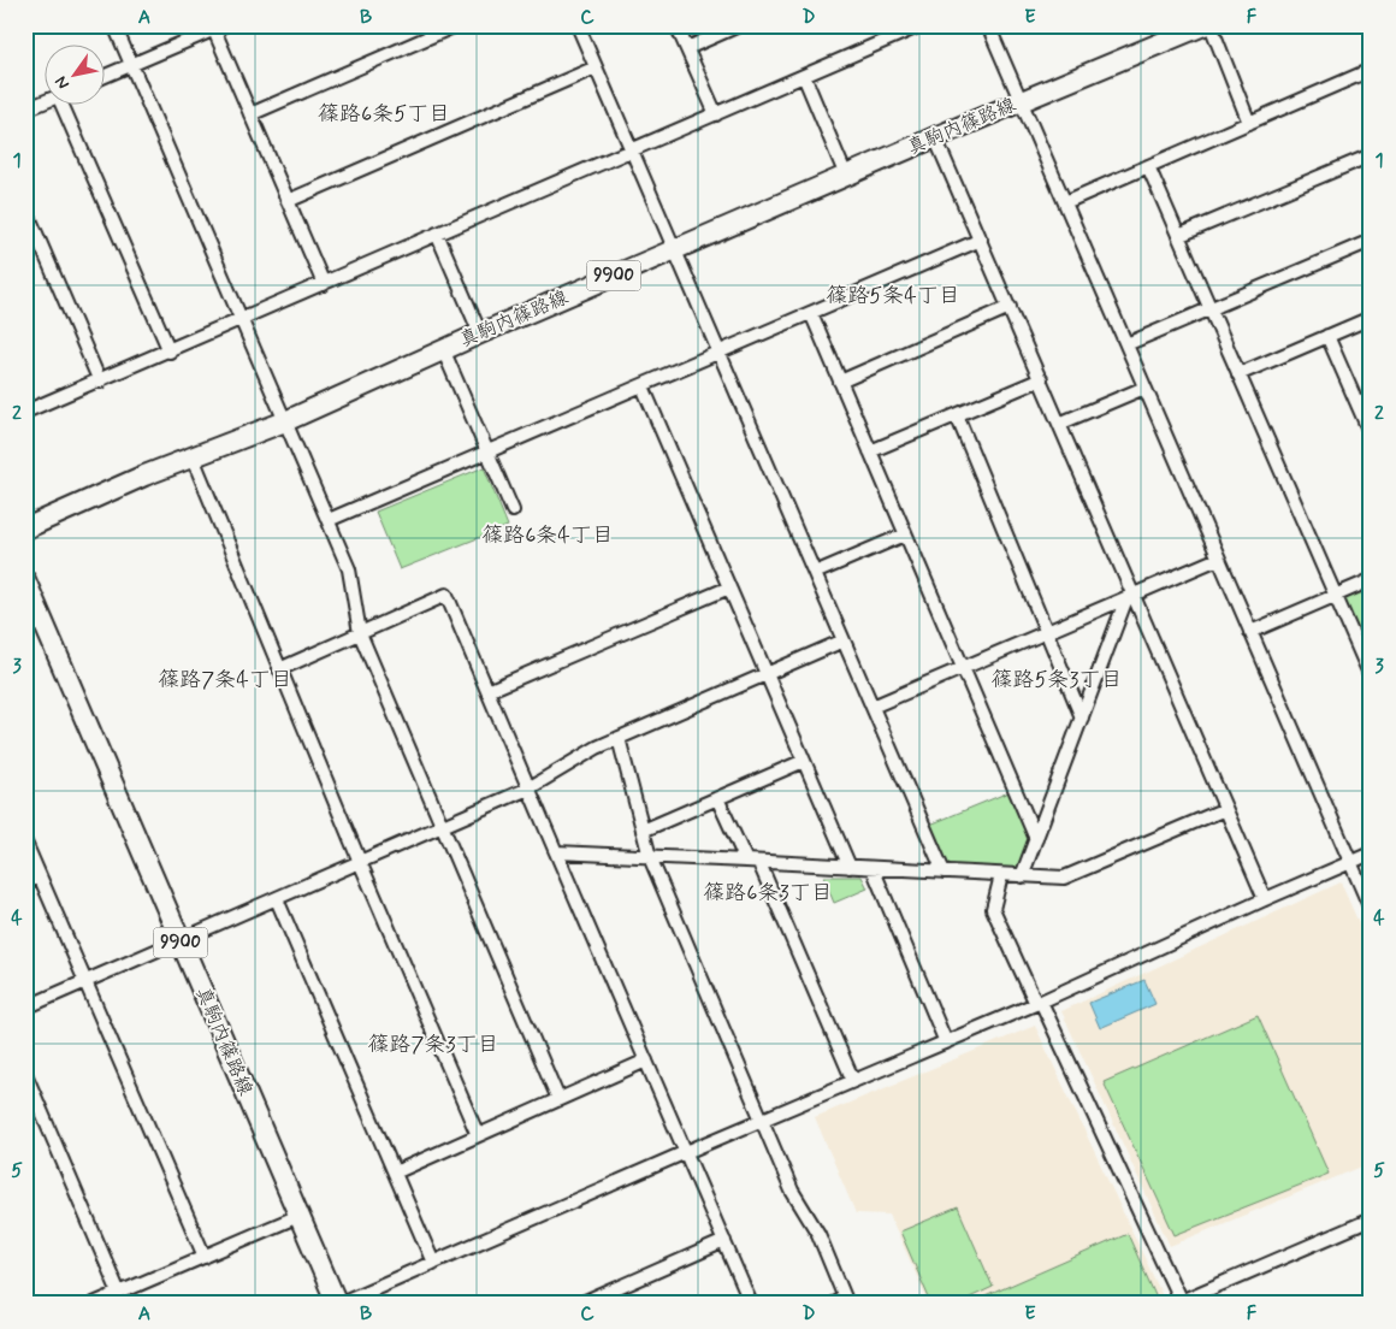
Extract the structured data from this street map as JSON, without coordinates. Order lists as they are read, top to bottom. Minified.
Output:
{"streets":{"main road":["真駒内篠路線","9900"]},"districts":["篠路6条5丁目","篠路5条4丁目","篠路6条4丁目","篠路7条4丁目","篠路5条3丁目","篠路6条3丁目","篠路7条3丁目"],"north":"bottom left","grid":{"columns":["A","B","C","D","E","F"],"rows":["1","2","3","4","5"]}}
